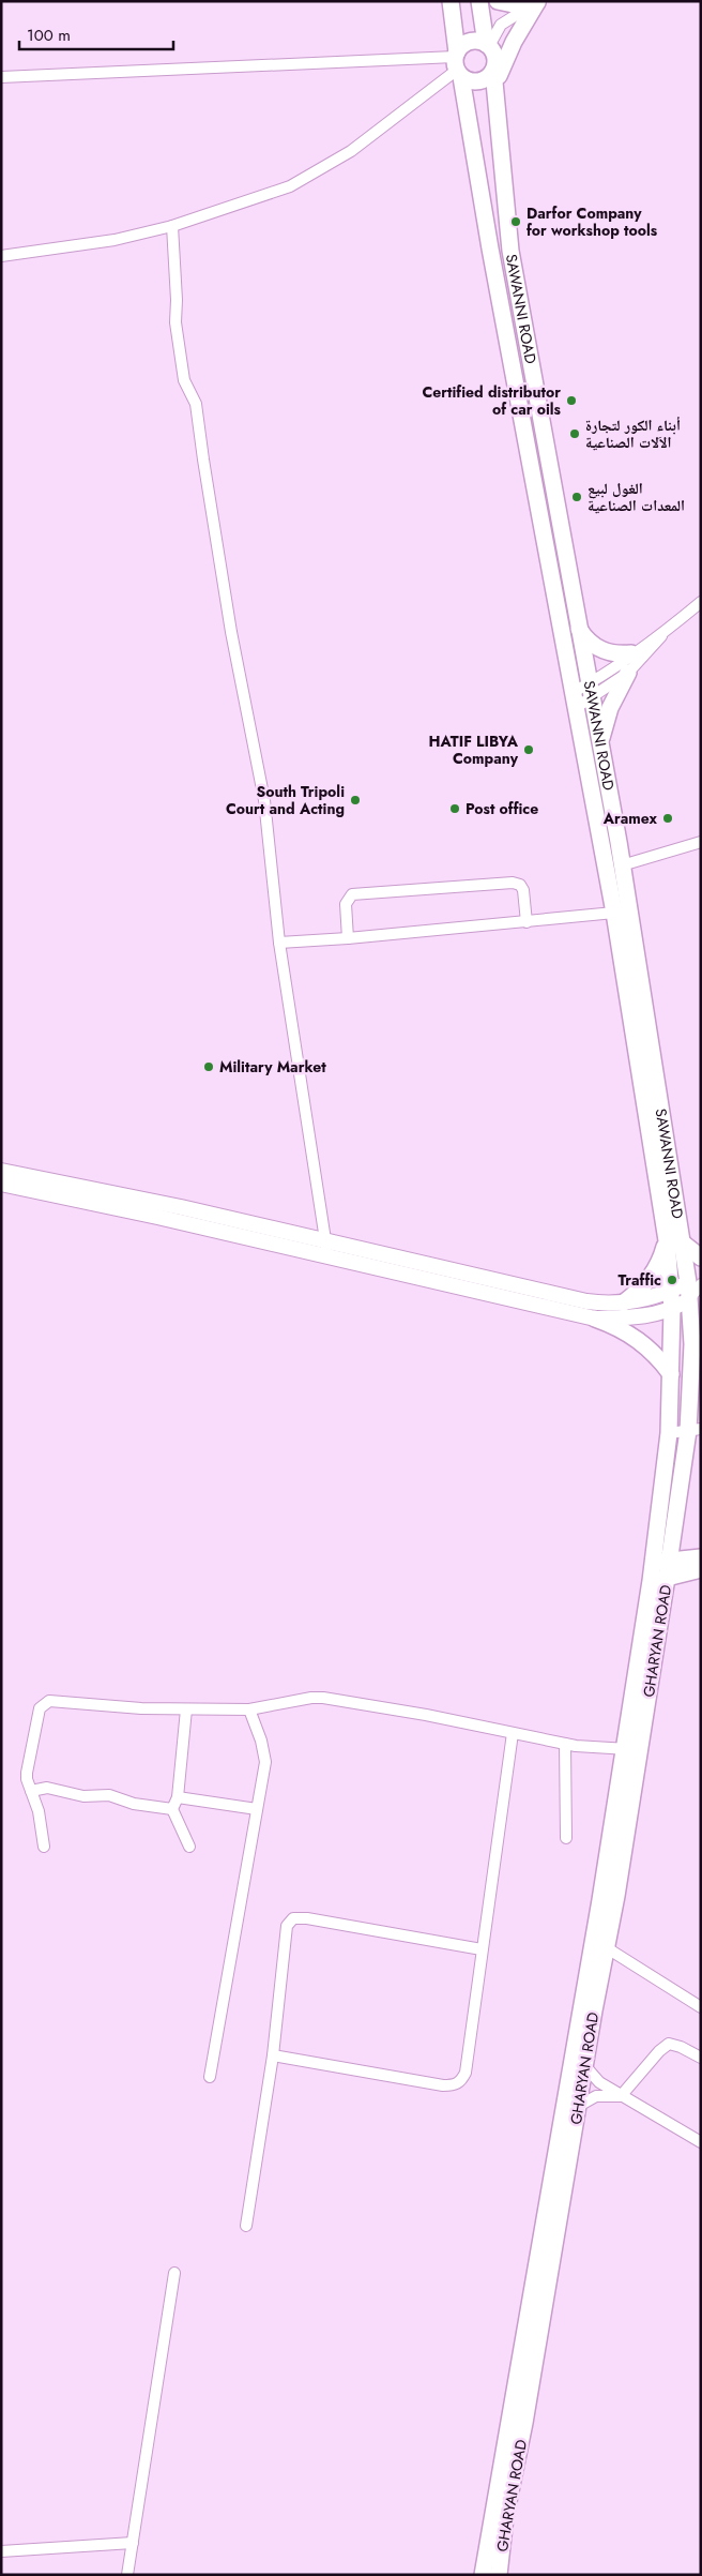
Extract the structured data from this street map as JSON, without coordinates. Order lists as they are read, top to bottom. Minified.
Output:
{"streets":{"highway":["SAWANNI ROAD","GHARYAN ROAD"]},"crossings":[["SAWANNI ROAD","GHARYAN ROAD"]],"places":["Darfor Company for workshop tools","Certified distributor of car oils","أبناء الكور لتجارة الاَلات الصناعية","الغول لبيع المعدات الصناعية","HATIF LIBYA Company","South Tripoli Court and Acting","Post office","Aramex","Military Market","Traffic"],"scale_bar":"100 m"}
